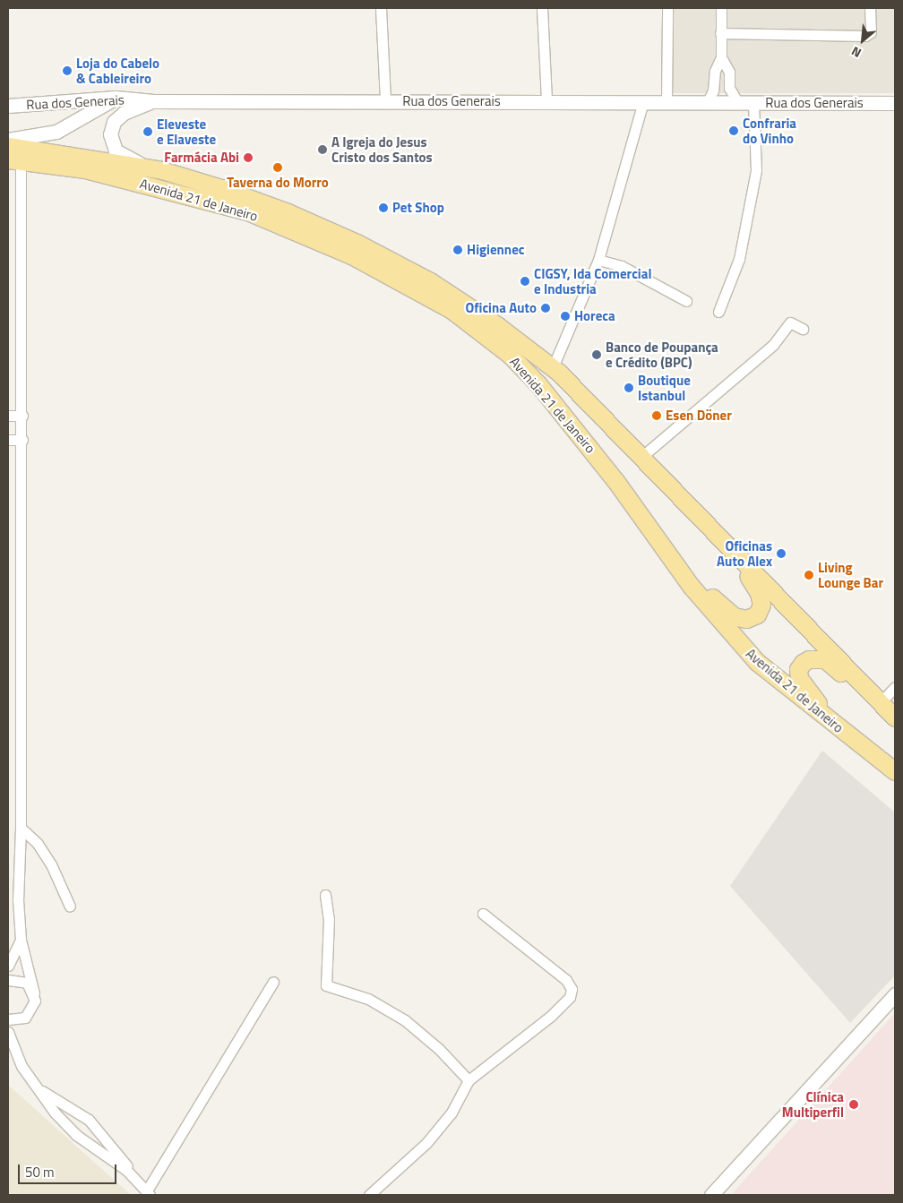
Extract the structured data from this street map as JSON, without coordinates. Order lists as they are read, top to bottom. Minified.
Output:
{"streets":{"main road":["Avenida 21 de Janeiro"],"street":["Rua dos Generais"]},"places":["Loja do Cabelo & Cableireiro","Confraria do Vinho","Eleveste e Elaveste","A Igreja do Jesus Cristo dos Santos","Farmácia Abi","Taverna do Morro","Pet Shop","Higiennec","CIGSY, lda Comercial e Industria","Oficina Auto","Horeca","Banco de Poupança e Crédito (BPC)","Boutique Istanbul","Esen Döner","Oficinas Auto Alex","Living Lounge Bar","Clínica Multiperfil"],"scale_bar":"50 m","north":"bottom left"}
